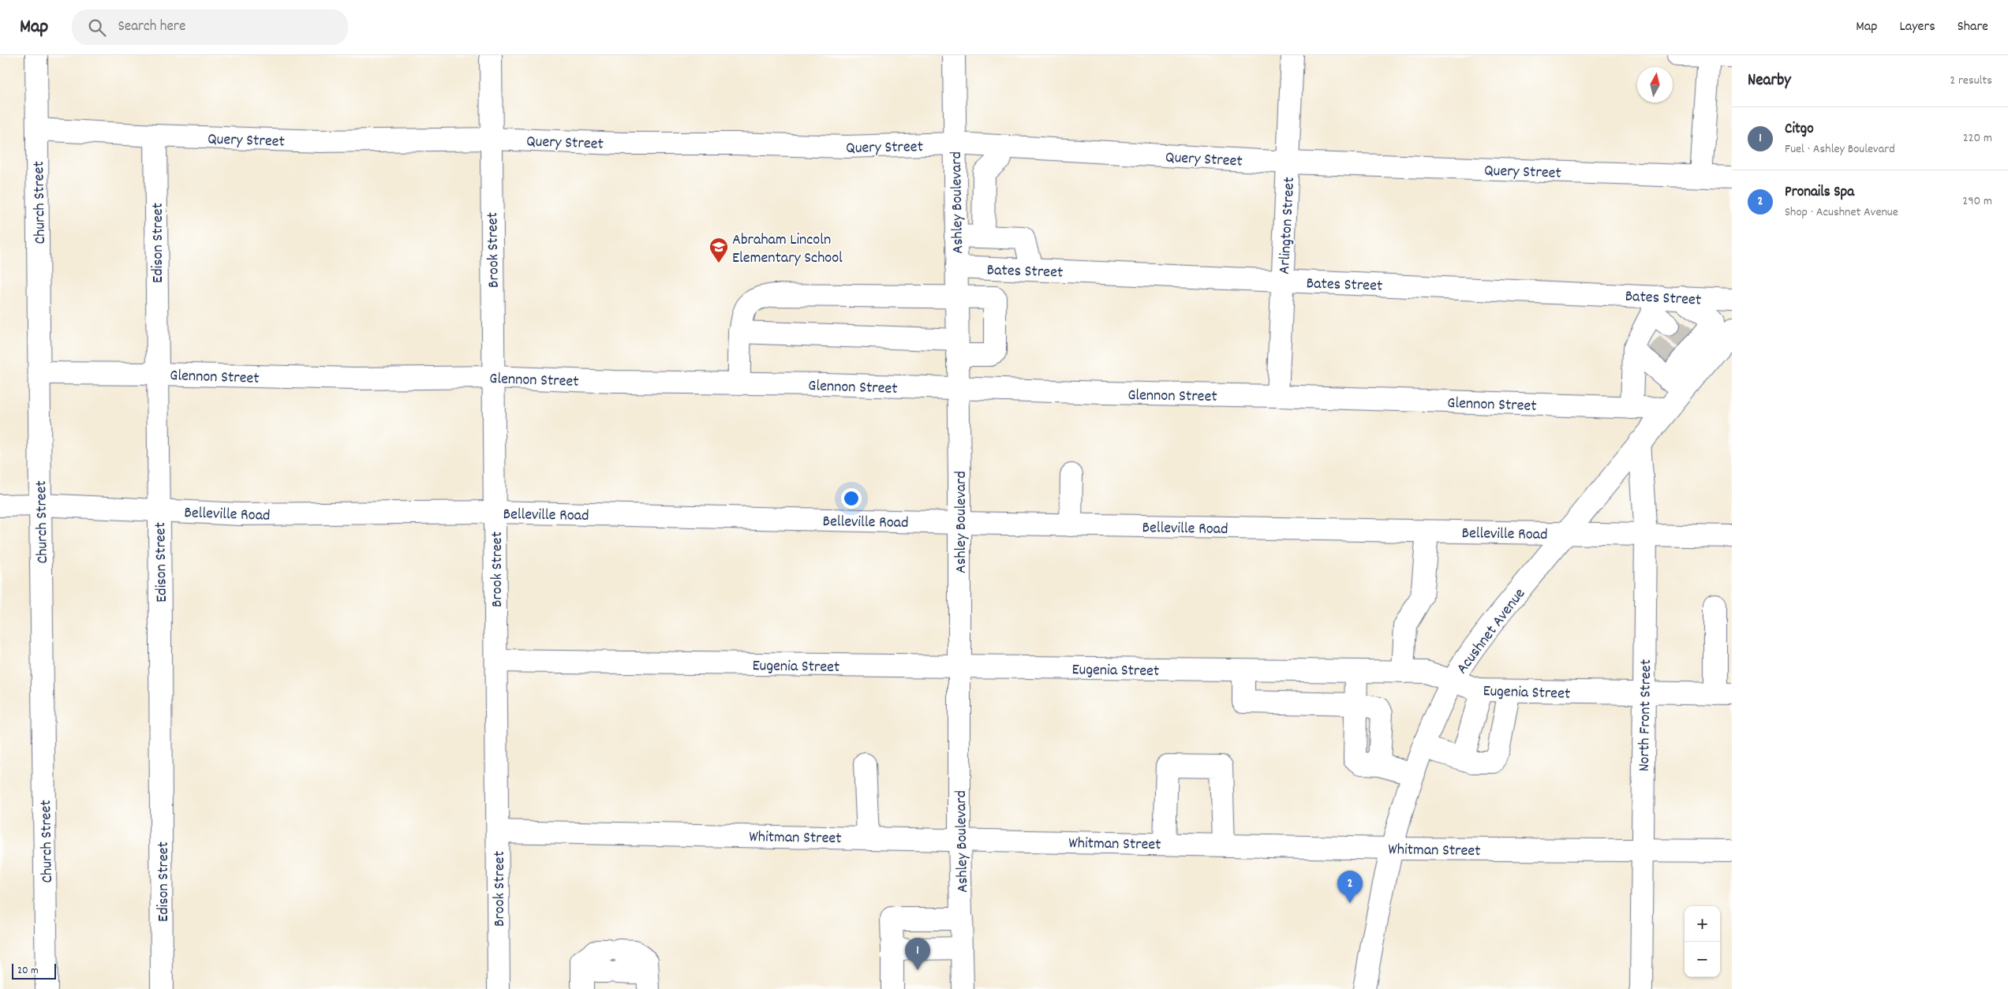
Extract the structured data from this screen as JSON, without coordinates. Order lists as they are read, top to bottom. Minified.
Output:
{"streets":{"street":["Query Street","Church Street","Ashley Boulevard","Arlington Street","Edison Street","Brook Street","Bates Street","Glennon Street","Belleville Road","Acushnet Avenue","Eugenia Street","North Front Street","Whitman Street"]},"crossings":[["Query Street","Church Street"],["Query Street","Ashley Boulevard"],["Query Street","Arlington Street"],["Query Street","Edison Street"],["Query Street","Brook Street"],["Church Street","Glennon Street"],["Church Street","Belleville Road"],["Ashley Boulevard","Bates Street"],["Ashley Boulevard","Glennon Street"],["Ashley Boulevard","Belleville Road"],["Ashley Boulevard","Eugenia Street"],["Ashley Boulevard","Whitman Street"],["Arlington Street","Bates Street"],["Arlington Street","Glennon Street"],["Edison Street","Glennon Street"],["Edison Street","Belleville Road"],["Brook Street","Glennon Street"],["Brook Street","Belleville Road"],["Brook Street","Eugenia Street"],["Brook Street","Whitman Street"],["Glennon Street","Acushnet Avenue"],["Belleville Road","Acushnet Avenue"],["Belleville Road","North Front Street"],["Acushnet Avenue","Eugenia Street"],["Acushnet Avenue","North Front Street"],["Acushnet Avenue","Whitman Street"],["Eugenia Street","North Front Street"],["North Front Street","Whitman Street"]],"places":{"school or university":["Abraham Lincoln Elementary School"]},"scale_bar":"20 m","north":"top","page":{"header":"Map","search":"Search here","nav":["Map","Layers","Share"],"heading":["Nearby","2 results"],"list":[{"mark":"1","name":"Citgo","note":"Fuel · Ashley Boulevard","value":"220 m"},{"mark":"2","name":"Pronails Spa","note":"Shop · Acushnet Avenue","value":"290 m"}],"pins":["2","1"],"map_buttons":["+","−"],"scale":"20 m"}}
